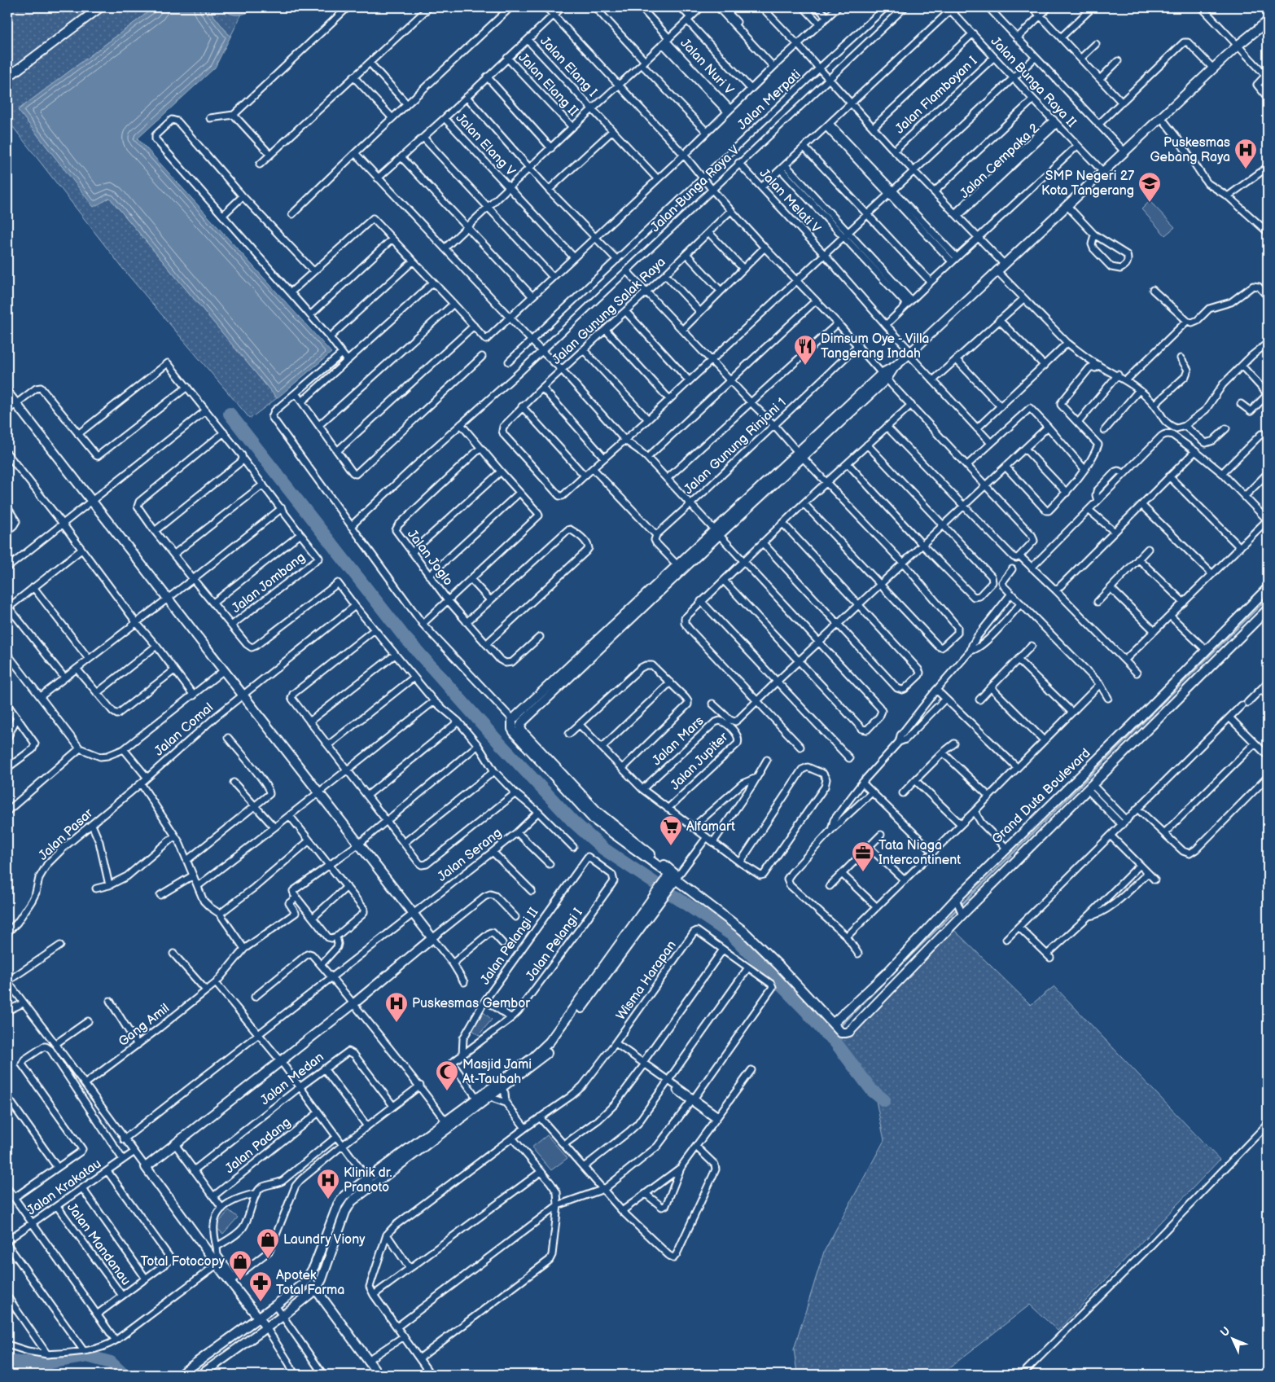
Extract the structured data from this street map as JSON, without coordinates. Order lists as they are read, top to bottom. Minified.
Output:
{"streets":{"main road":["Grand Duta Boulevard"],"street":["Jalan Elang I","Jalan Bunga Raya II","Jalan Elang II","Jalan Flamboyan I","Jalan Merpati","Jalan Elang V","Jalan Cempaka 2","Jalan Bunga Raya V","Jalan Melati V","Jalan Gunung Salak Raya","Jalan Gunung Rinjani 1","Jalan Joglo","Jalan Jombang","Jalan Comal","Jalan Mars","Jalan Jupiter","Jalan Pasar","Jalan Serang","Jalan Pelangi I","Jalan Pelangi II","Wisma Harapan","Gang Amil","Jalan Medan","Jalan Padang","Jalan Krakatau","Jalan Mandanau"]},"crossings":[["Jalan Bunga Raya II","Jalan Flamboyan I"],["Jalan Bunga Raya II","Jalan Cempaka 2"],["Jalan Bunga Raya V","Jalan Melati V"],["Jalan Comal","Jalan Pasar"],["Jalan Mars","Jalan Jupiter"],["Jalan Pelangi I","Jalan Pelangi II"],["Jalan Krakatau","Jalan Mandanau"]],"places":{"hospital":["Puskesmas Gebang Raya","Puskesmas Gembor","Klinik dr. Pranoto"],"school or university":["SMP Negeri 27 Kota Tangerang"],"restaurant":["Dimsum Oye - Villa Tangerang Indah"],"supermarket":["Alfamart"],"office":["Tata Niaga Intercontinent"],"mosque":["Masjid Jami At-Taubah"],"shop":["Laundry Viony","Total Fotocopy"],"pharmacy":["Apotek Total Farma"]},"north":"top left"}
